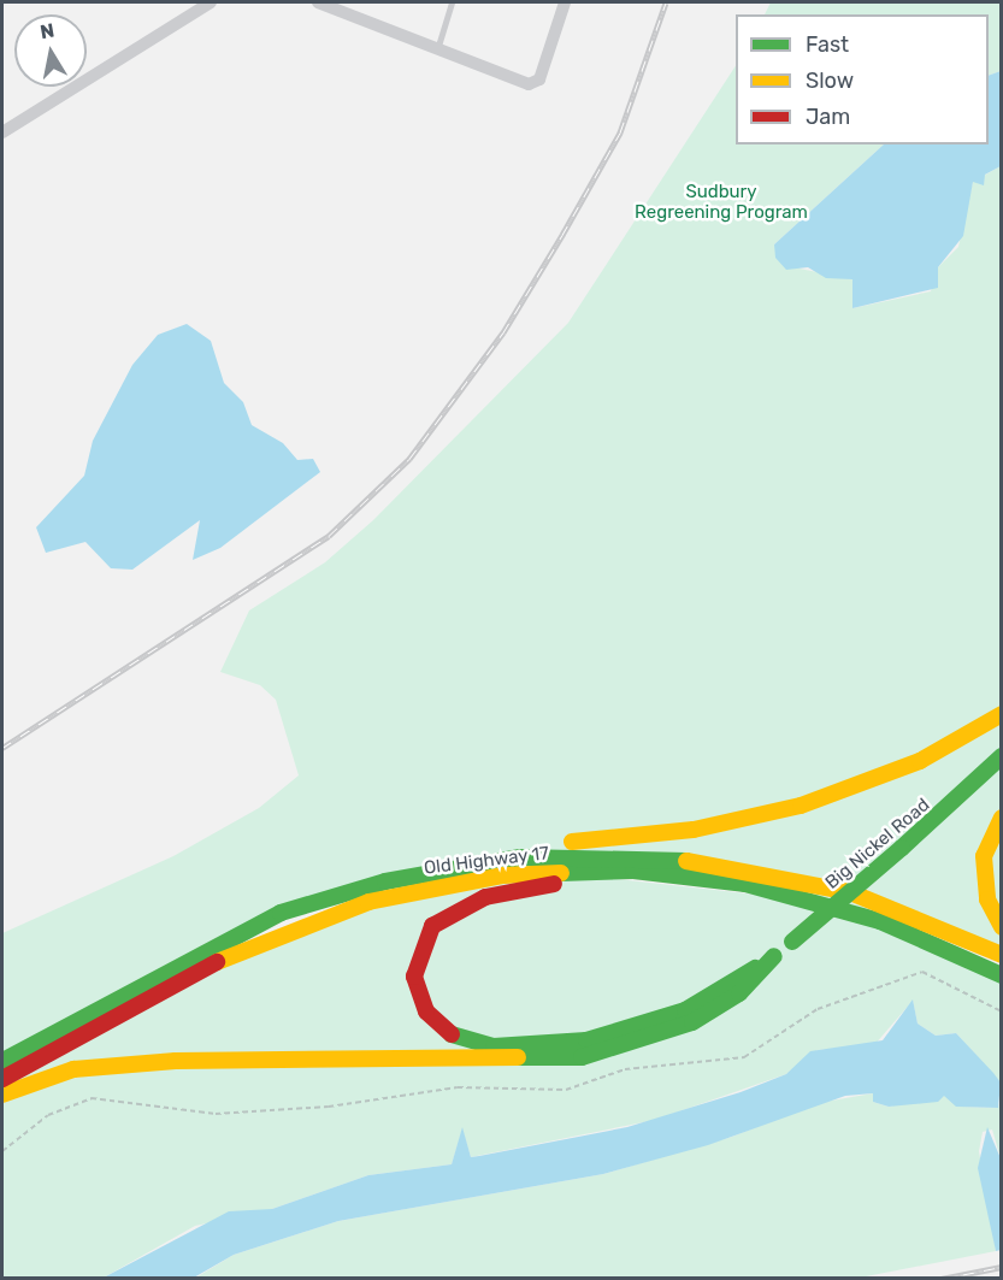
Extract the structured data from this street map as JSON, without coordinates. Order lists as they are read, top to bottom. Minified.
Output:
{"streets":{"main road":["Big Nickel Road","Old Highway 17"]},"parks":["Sudbury Regreening Program"],"legend":["Fast","Slow","Jam"],"north":"top"}
